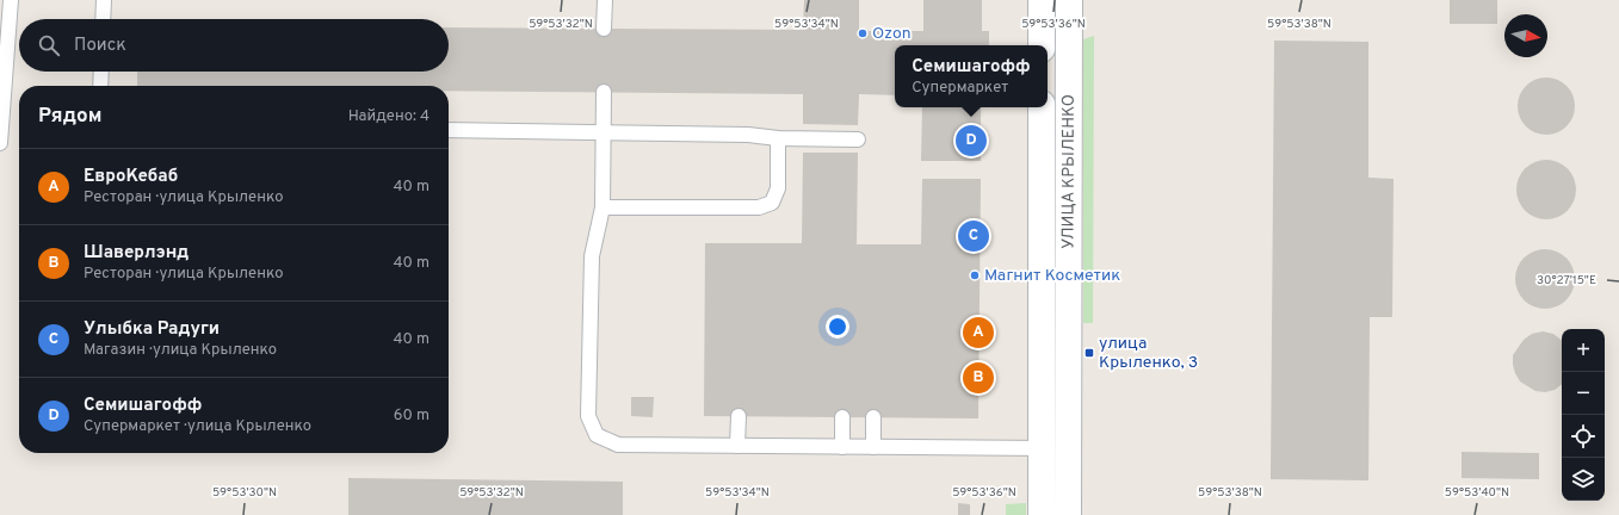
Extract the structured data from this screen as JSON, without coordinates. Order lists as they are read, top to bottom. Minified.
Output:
{"streets":{"street":["УЛИЦА КРЫЛЕНКО"]},"places":{"other":["Ozon","Магнит Косметик"],"transit":["улица Крыленко, 3"]},"north":"right","page":{"search":"Поиск","popup":["Семишагофф","Супермаркет"],"heading":["Рядом","Найдено: 4"],"pins":["D","C","A","B"],"list":[{"mark":"A","name":"ЕвроКебаб","note":"Ресторан · улица Крыленко","value":"40 m"},{"mark":"B","name":"Шаверлэнд","note":"Ресторан · улица Крыленко","value":"40 m"},{"mark":"C","name":"Улыбка Радуги","note":"Магазин · улица Крыленко","value":"40 m"},{"mark":"D","name":"Семишагофф","note":"Супермаркет · улица Крыленко","value":"60 m"}],"map_buttons":["+","−"]},"coordinates":["59°53'32\"N","59°53'34\"N","59°53'36\"N","59°53'38\"N","30°27'15\"E","59°53'30\"N","59°53'40\"N"]}
